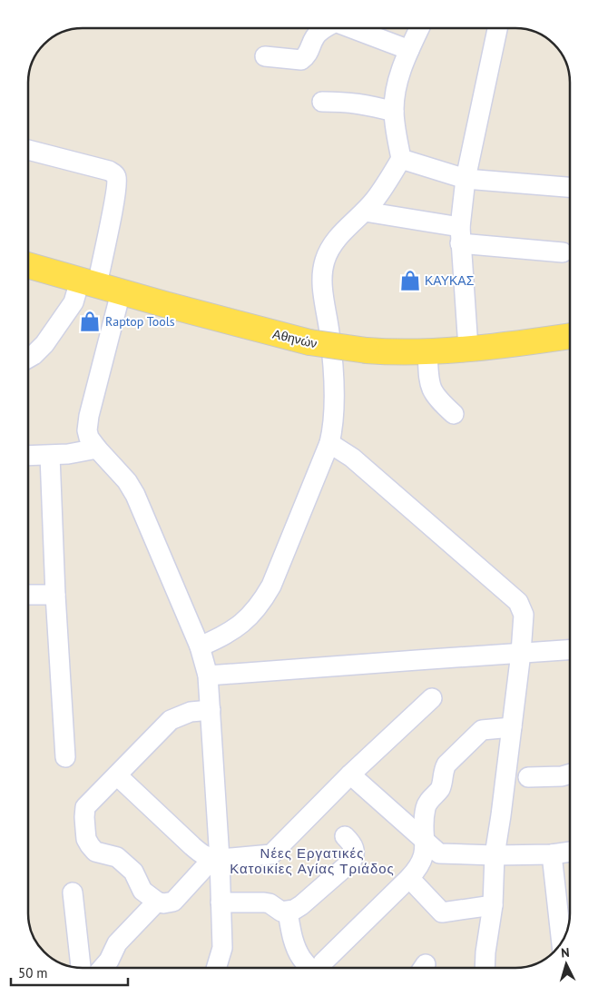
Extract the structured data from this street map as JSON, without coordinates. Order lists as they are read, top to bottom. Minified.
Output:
{"streets":{"main road":["Αθηνών"]},"districts":["Νέες Εργατικές Κατοικίες Αγίας Τριάδος"],"places":{"shop":["ΚΑΥΚΑΣ","Raptop Tools"]},"scale_bar":"50 m","north":"top"}
